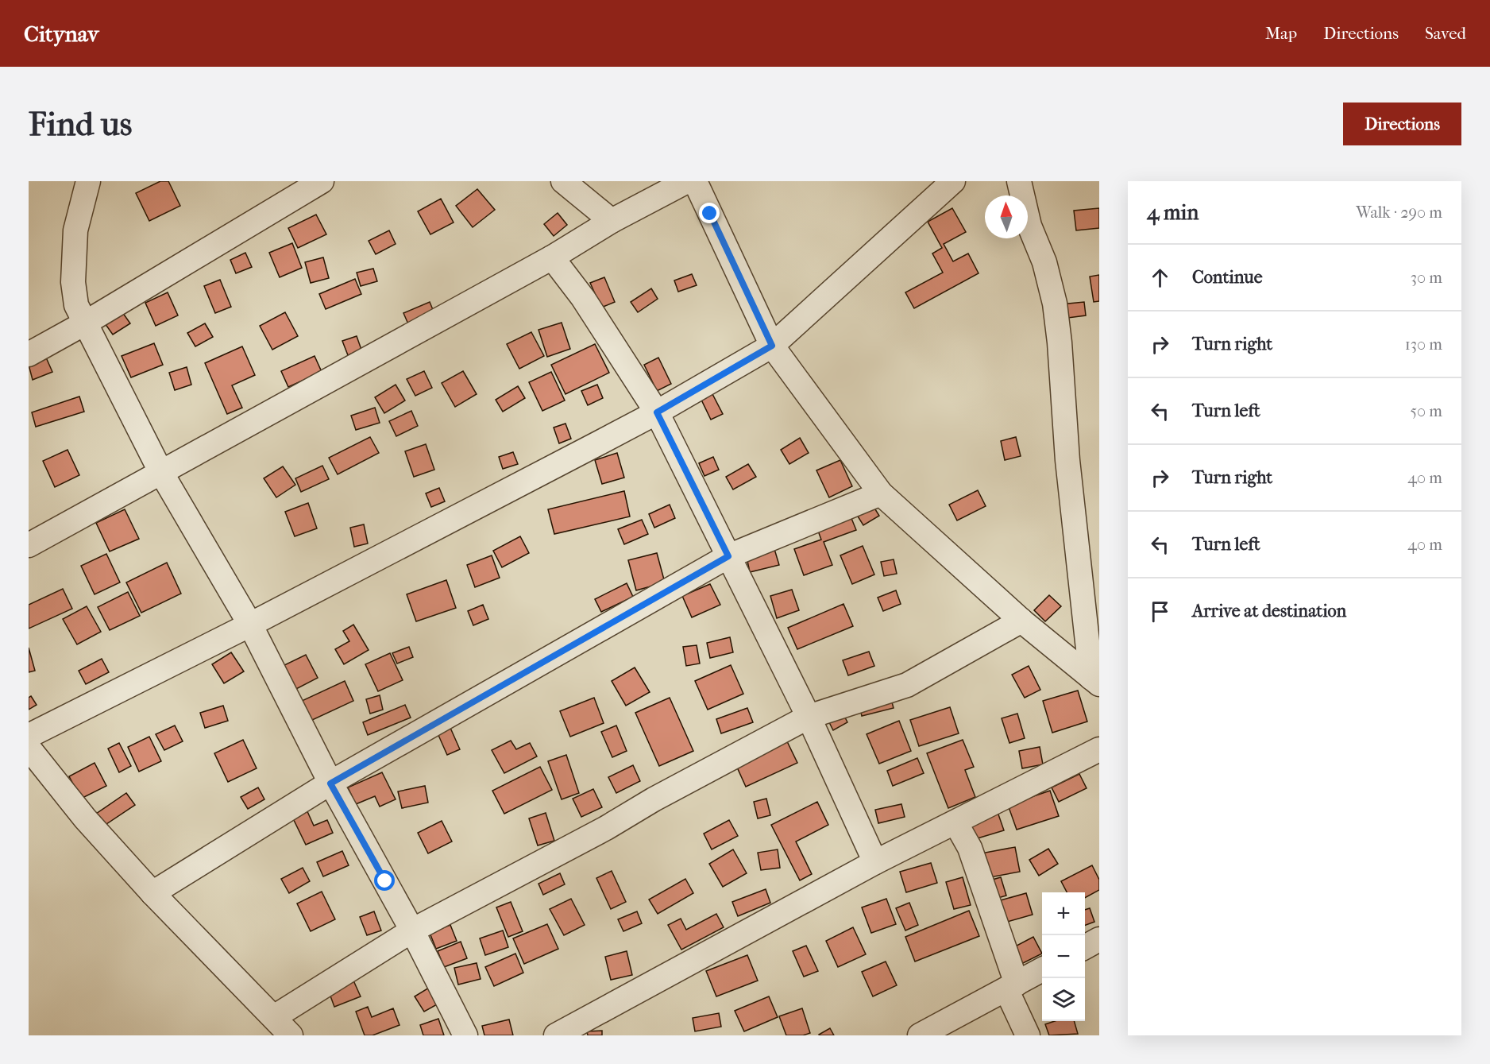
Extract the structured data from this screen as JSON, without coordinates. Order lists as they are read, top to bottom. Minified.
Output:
{"north":"top","page":{"header":"Citynav","nav":["Map","Directions","Saved"],"buttons":"Directions","title":"Find us","heading":["4 min","Walk · 290 m"],"list":[["Continue","30 m"],["Turn right","130 m"],["Turn left","50 m"],["Turn right","40 m"],["Turn left","40 m"],"Arrive at destination"],"map_buttons":["+","−"]}}
